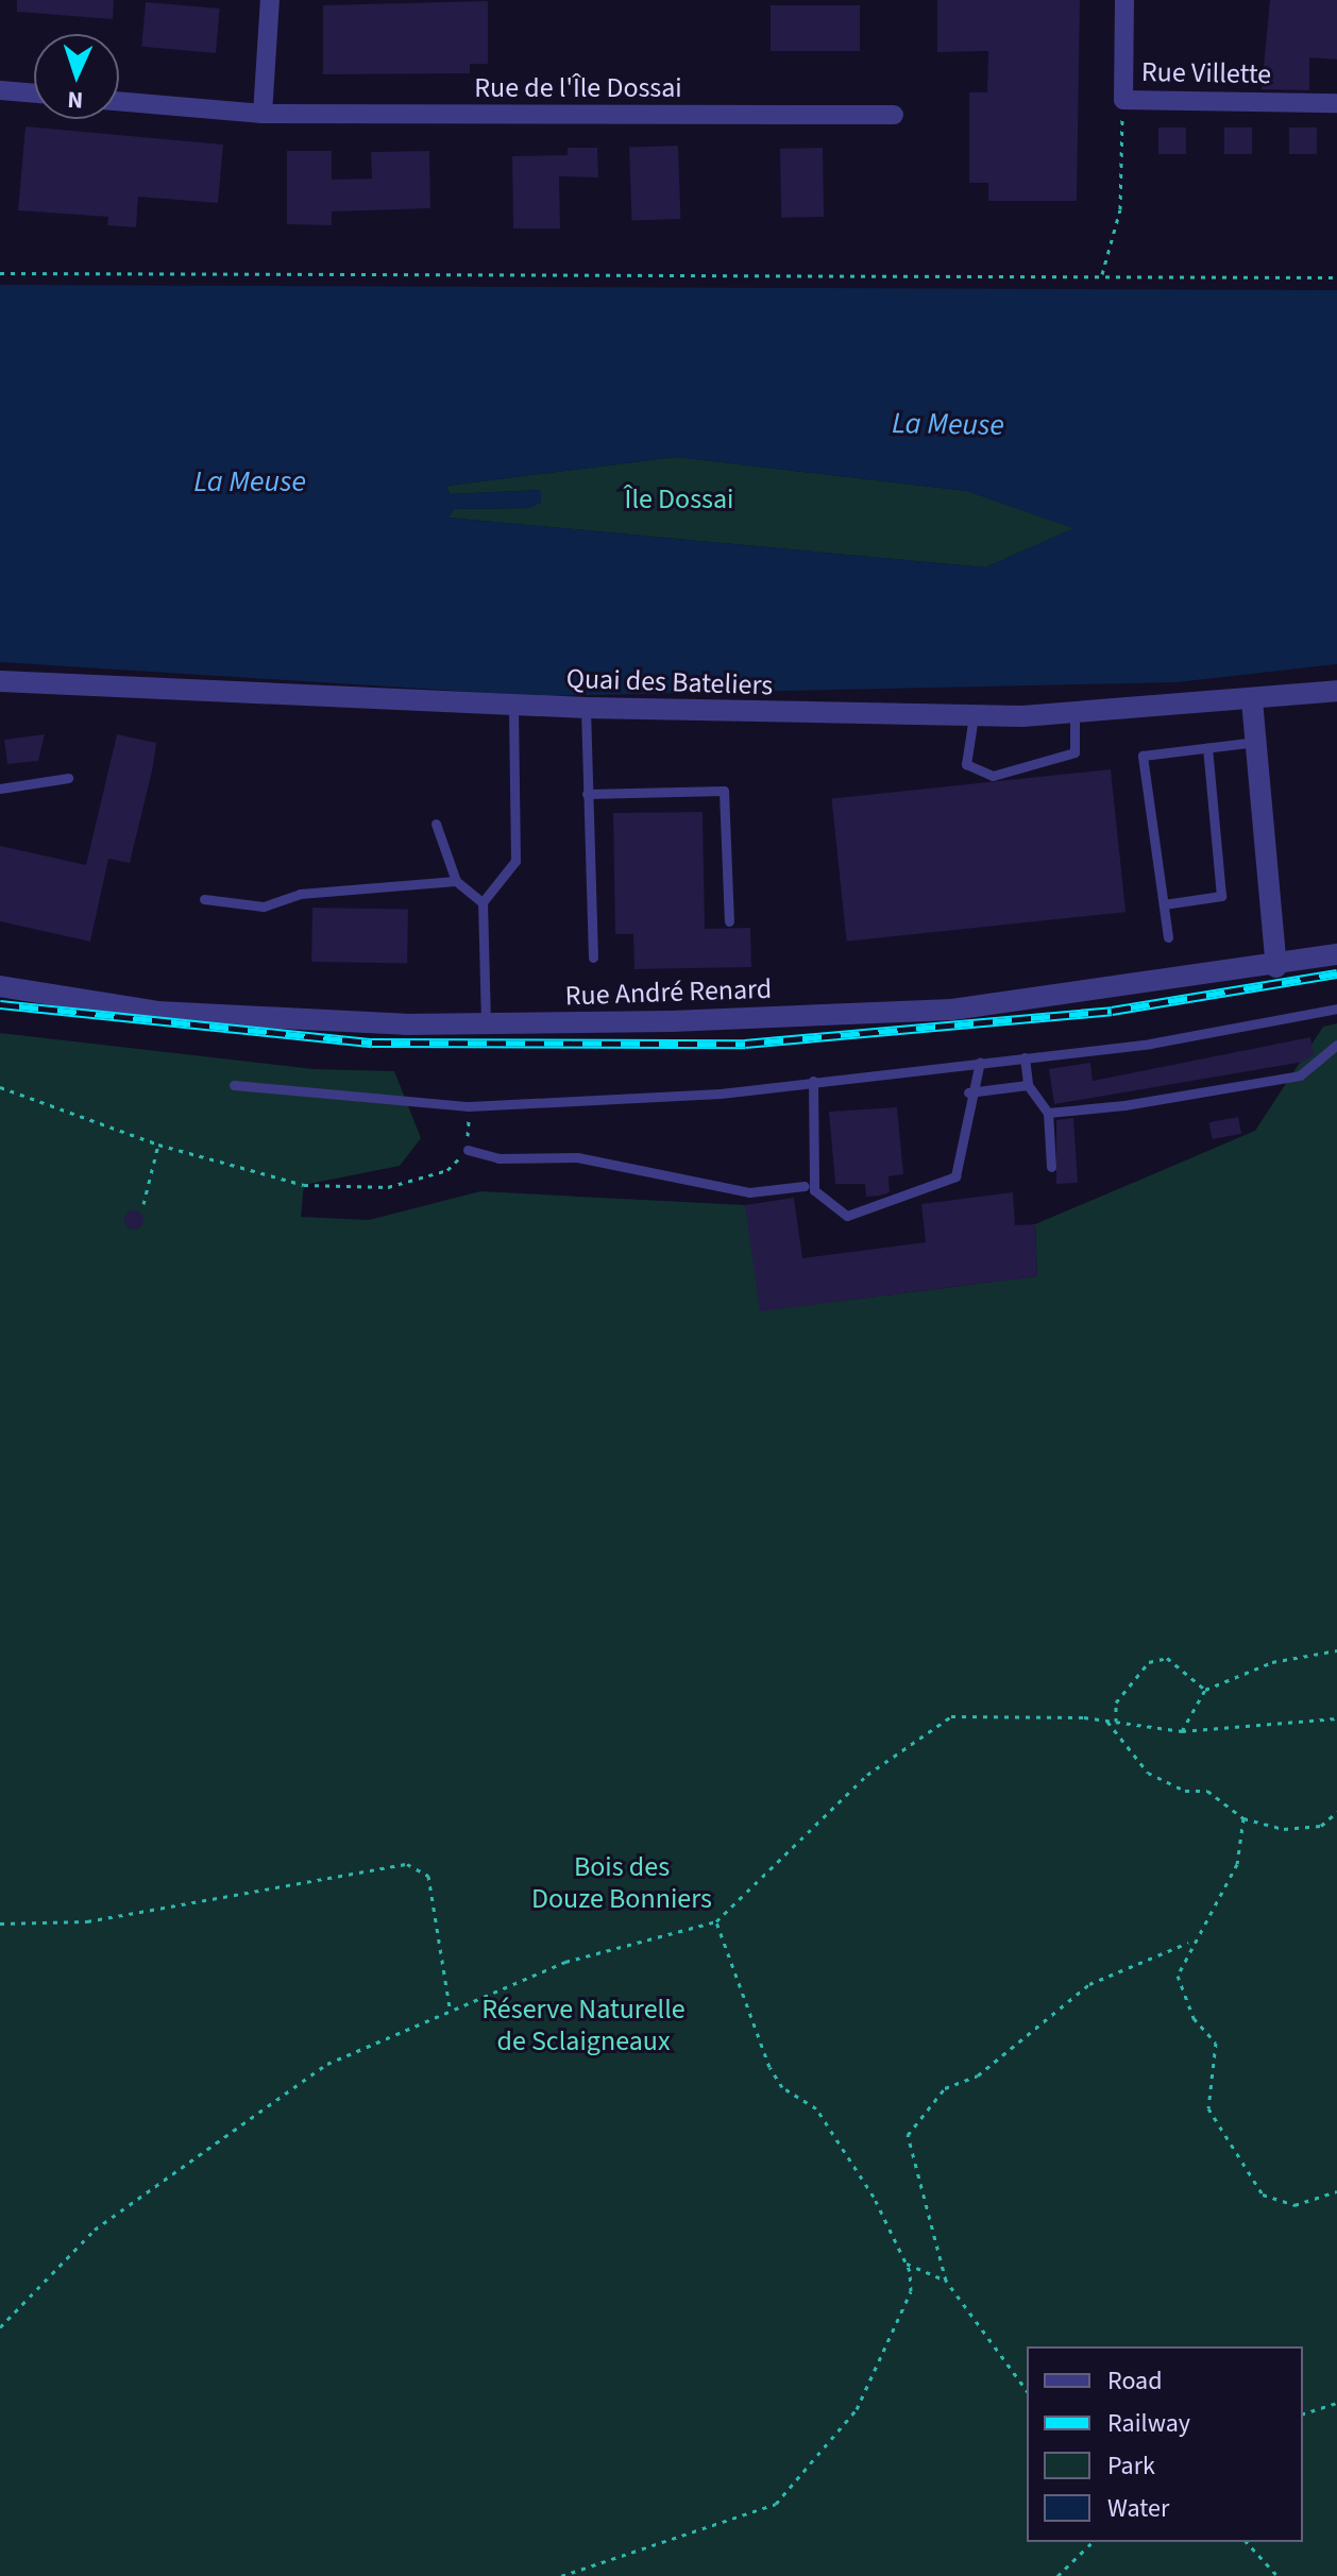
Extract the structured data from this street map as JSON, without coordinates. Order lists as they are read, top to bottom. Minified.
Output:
{"streets":{"street":["Rue Villette","Rue de l'Île Dossai","Quai des Bateliers","Rue André Renard"]},"water":["La Meuse"],"parks":["Île Dossai","Bois des Douze Bonniers","Réserve Naturelle de Sclaigneaux"],"legend":["Road","Railway","Park","Water"],"north":"bottom"}
